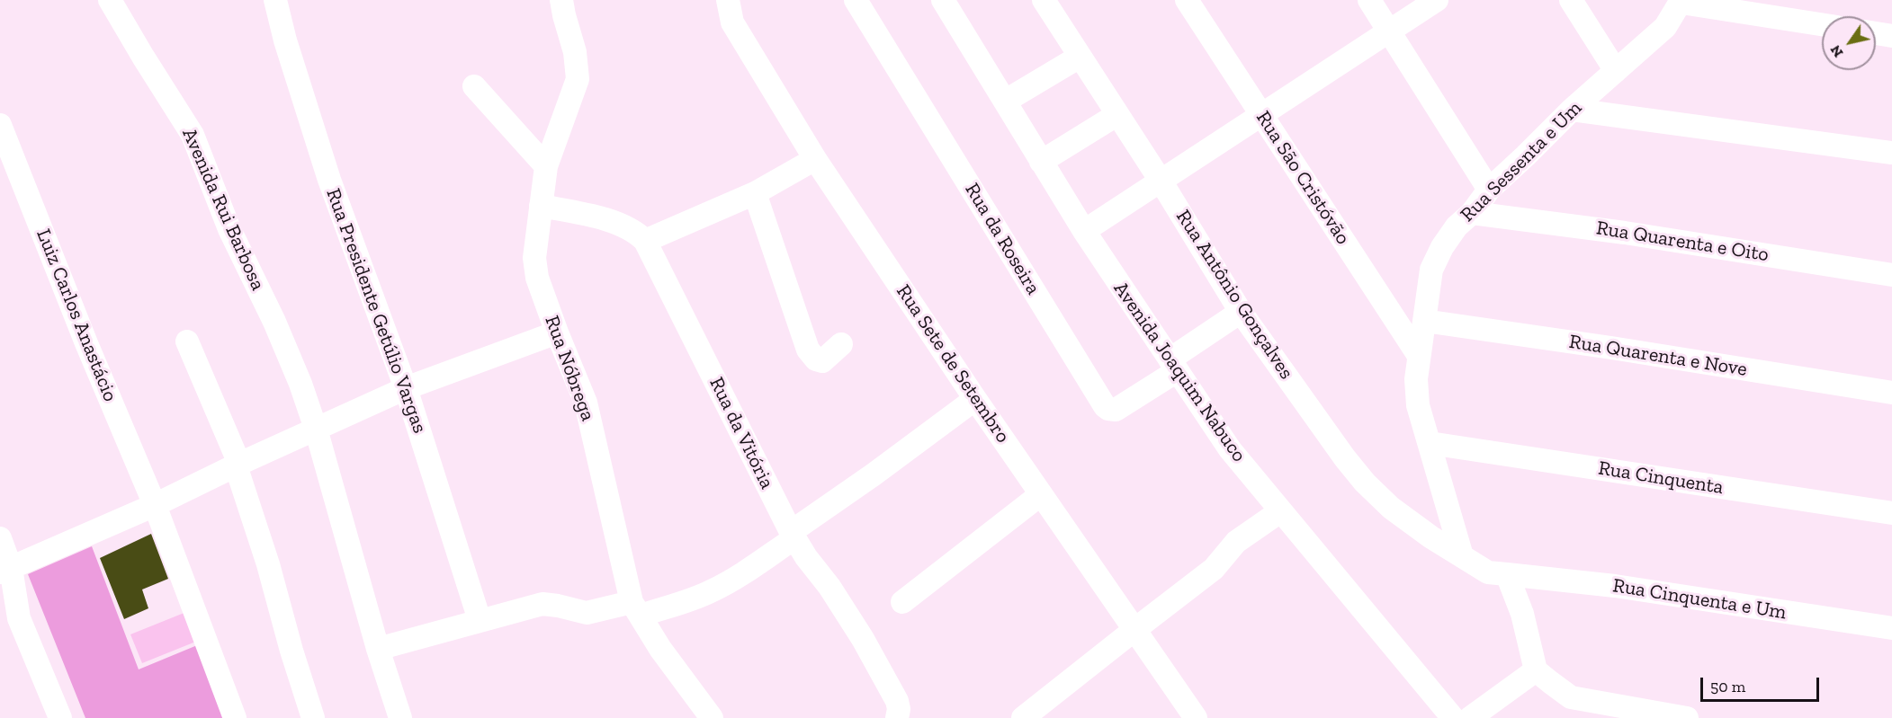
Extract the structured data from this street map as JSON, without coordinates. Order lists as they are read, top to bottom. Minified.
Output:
{"streets":{"street":["Rua Sessenta e Um","Rua São Cristóvão","Avenida Rui Barbosa","Rua da Roseira","Rua Quarenta e Oito","Rua Antônio Gonçalves","Rua Presidente Getúlio Vargas","Luiz Carlos Anastácio","Rua Quarenta e Nove","Rua Sete de Setembro","Rua Nóbrega","Avenida Joaquim Nabuco","Rua da Vitória","Rua Cinquenta","Rua Cinquenta e Um"]},"crossings":[["Rua Sessenta e Um","Rua São Cristóvão"],["Rua Sessenta e Um","Rua Quarenta e Oito"],["Rua Sessenta e Um","Rua Antônio Gonçalves"],["Rua Sessenta e Um","Rua Quarenta e Nove"],["Rua Sessenta e Um","Rua Cinquenta"],["Rua da Roseira","Avenida Joaquim Nabuco"]],"scale_bar":"50 m","north":"bottom left"}
